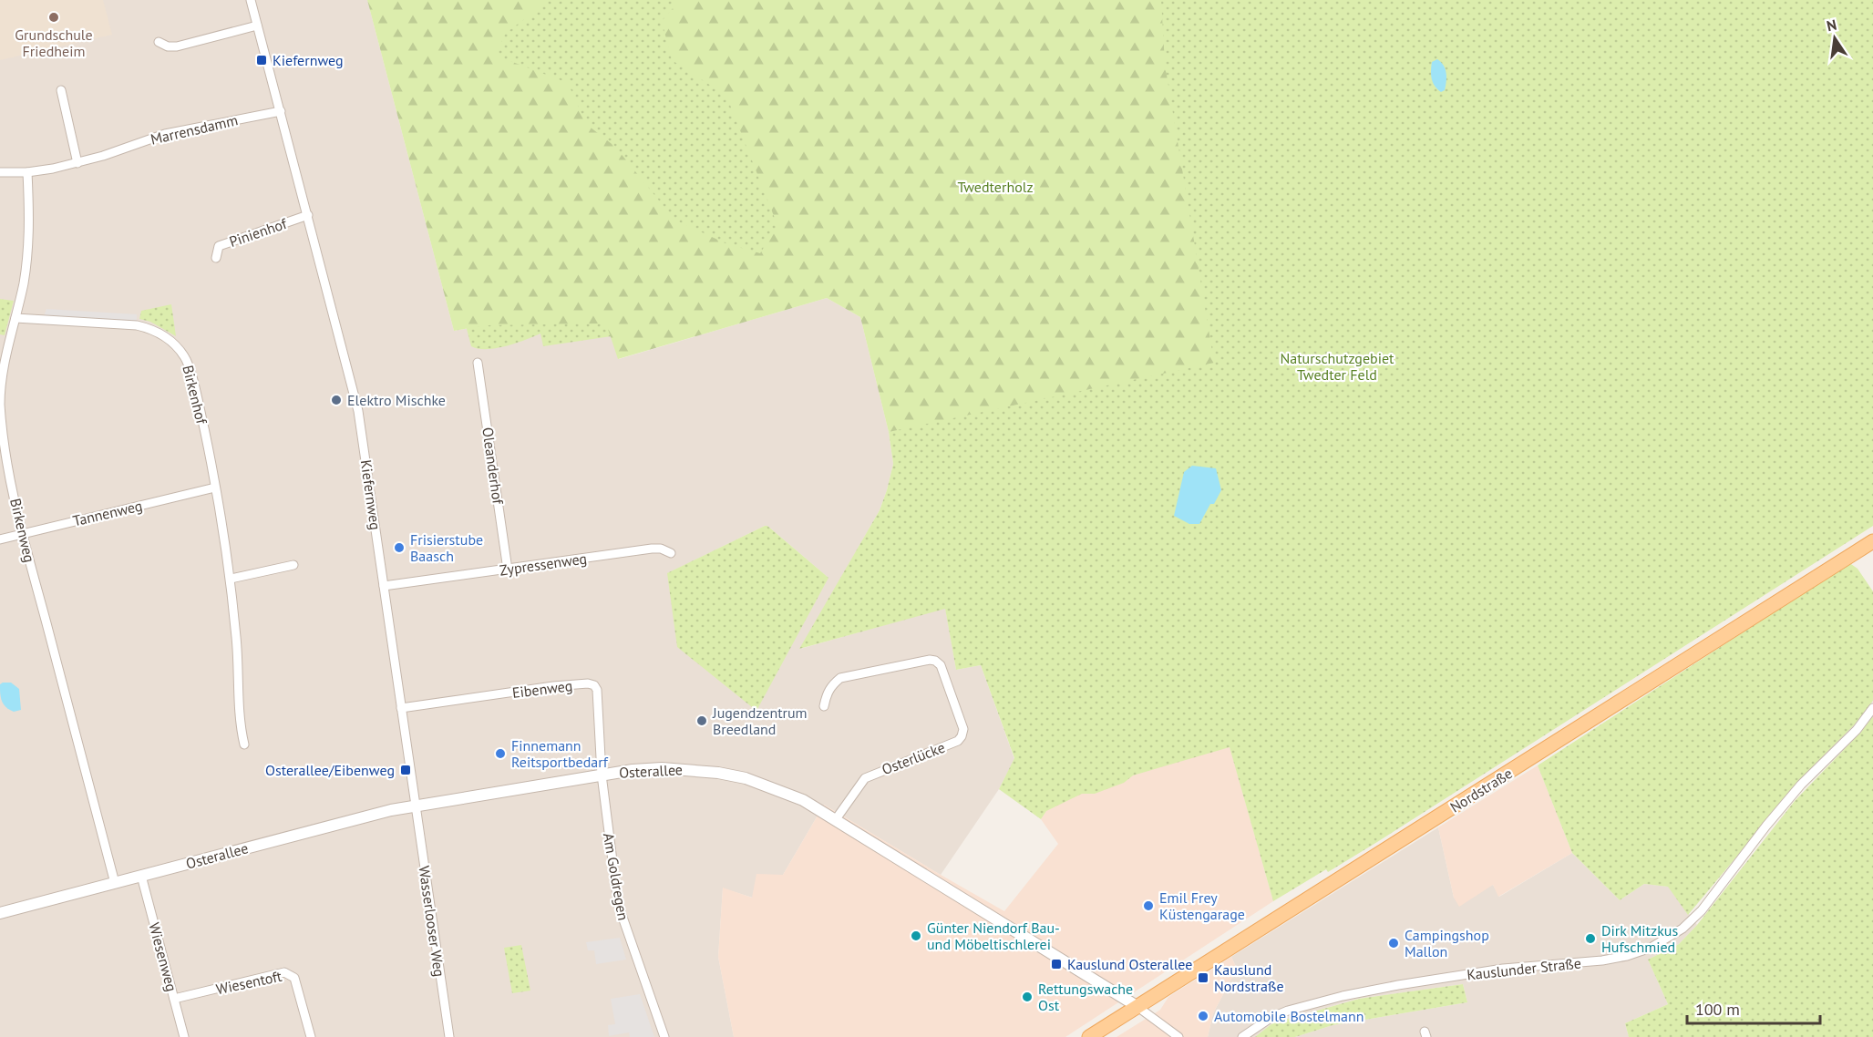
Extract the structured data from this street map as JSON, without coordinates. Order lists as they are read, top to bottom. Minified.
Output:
{"streets":{"main road":["Nordstraße"],"street":["Marrensdamm","Pinienhof","Birkenhof","Oleanderhof","Kiefernweg","Tannenweg","Birkenweg","Zypressenweg","Eibenweg","Osterlücke","Osterallee","Am Goldregen","Wasserlooser Weg","Wiesenweg","Kauslunder Straße","Wiesentoft"]},"crossings":[["Marrensdamm","Kiefernweg"],["Marrensdamm","Birkenweg"],["Pinienhof","Kiefernweg"],["Birkenhof","Tannenweg"],["Birkenhof","Birkenweg"],["Oleanderhof","Zypressenweg"],["Kiefernweg","Zypressenweg"],["Kiefernweg","Eibenweg"],["Kiefernweg","Osterallee"],["Kiefernweg","Wasserlooser Weg"],["Tannenweg","Birkenweg"],["Birkenweg","Osterallee"],["Eibenweg","Osterallee"],["Eibenweg","Am Goldregen"],["Osterlücke","Osterallee"],["Osterallee","Nordstraße"],["Osterallee","Am Goldregen"],["Osterallee","Wasserlooser Weg"],["Osterallee","Wiesenweg"],["Wiesenweg","Wiesentoft"]],"parks":["Twedterholz","Naturschutzgebiet Twedter Feld"],"places":{"other":["Grundschule Friedheim","Elektro Mischke","Frisierstube Baasch","Jugendzentrum Breedland","Finnemann Reitsportbedarf","Emil Frey Küstengarage","Günter Niendorf Bau- und Möbeltischlerei","Dirk Mitzkus Hufschmied","Campingshop Mallon","Rettungswache Ost","Automobile Bostelmann"],"transit":["Kiefernweg","Osterallee/Eibenweg","Kauslund Osterallee","Kauslund Nordstraße"]},"scale_bar":"100 m","north":"top"}
